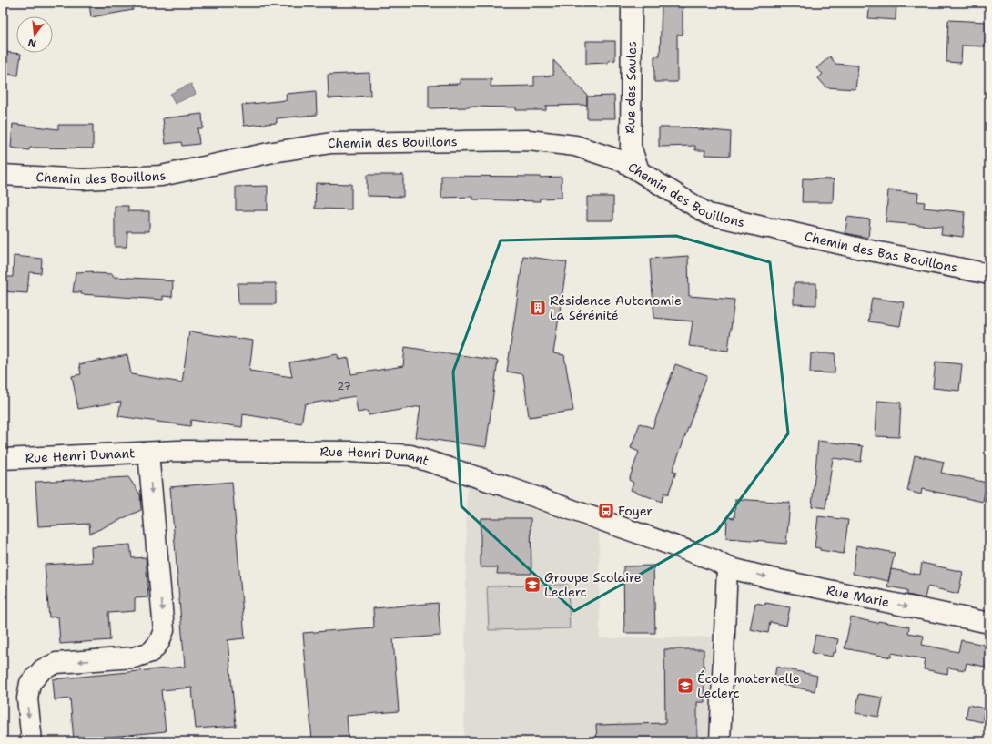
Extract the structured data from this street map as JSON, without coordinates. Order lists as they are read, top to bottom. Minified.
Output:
{"streets":{"street":["Rue des Saules","Chemin des Bouillons","Chemin des Bas Bouillons","Rue Henri Dunant","Rue Marie"]},"crossings":[["Rue des Saules","Chemin des Bouillons"],["Chemin des Bouillons","Chemin des Bas Bouillons"],["Rue Henri Dunant","Rue Marie"]],"one_way":["Rue Marie"],"places":{"building":["Résidence Autonomie La Sérénité"],"bus stop":["Foyer"],"school or university":["Groupe Scolaire Leclerc","École maternelle Leclerc"]},"house_numbers":["27"],"north":"bottom"}
